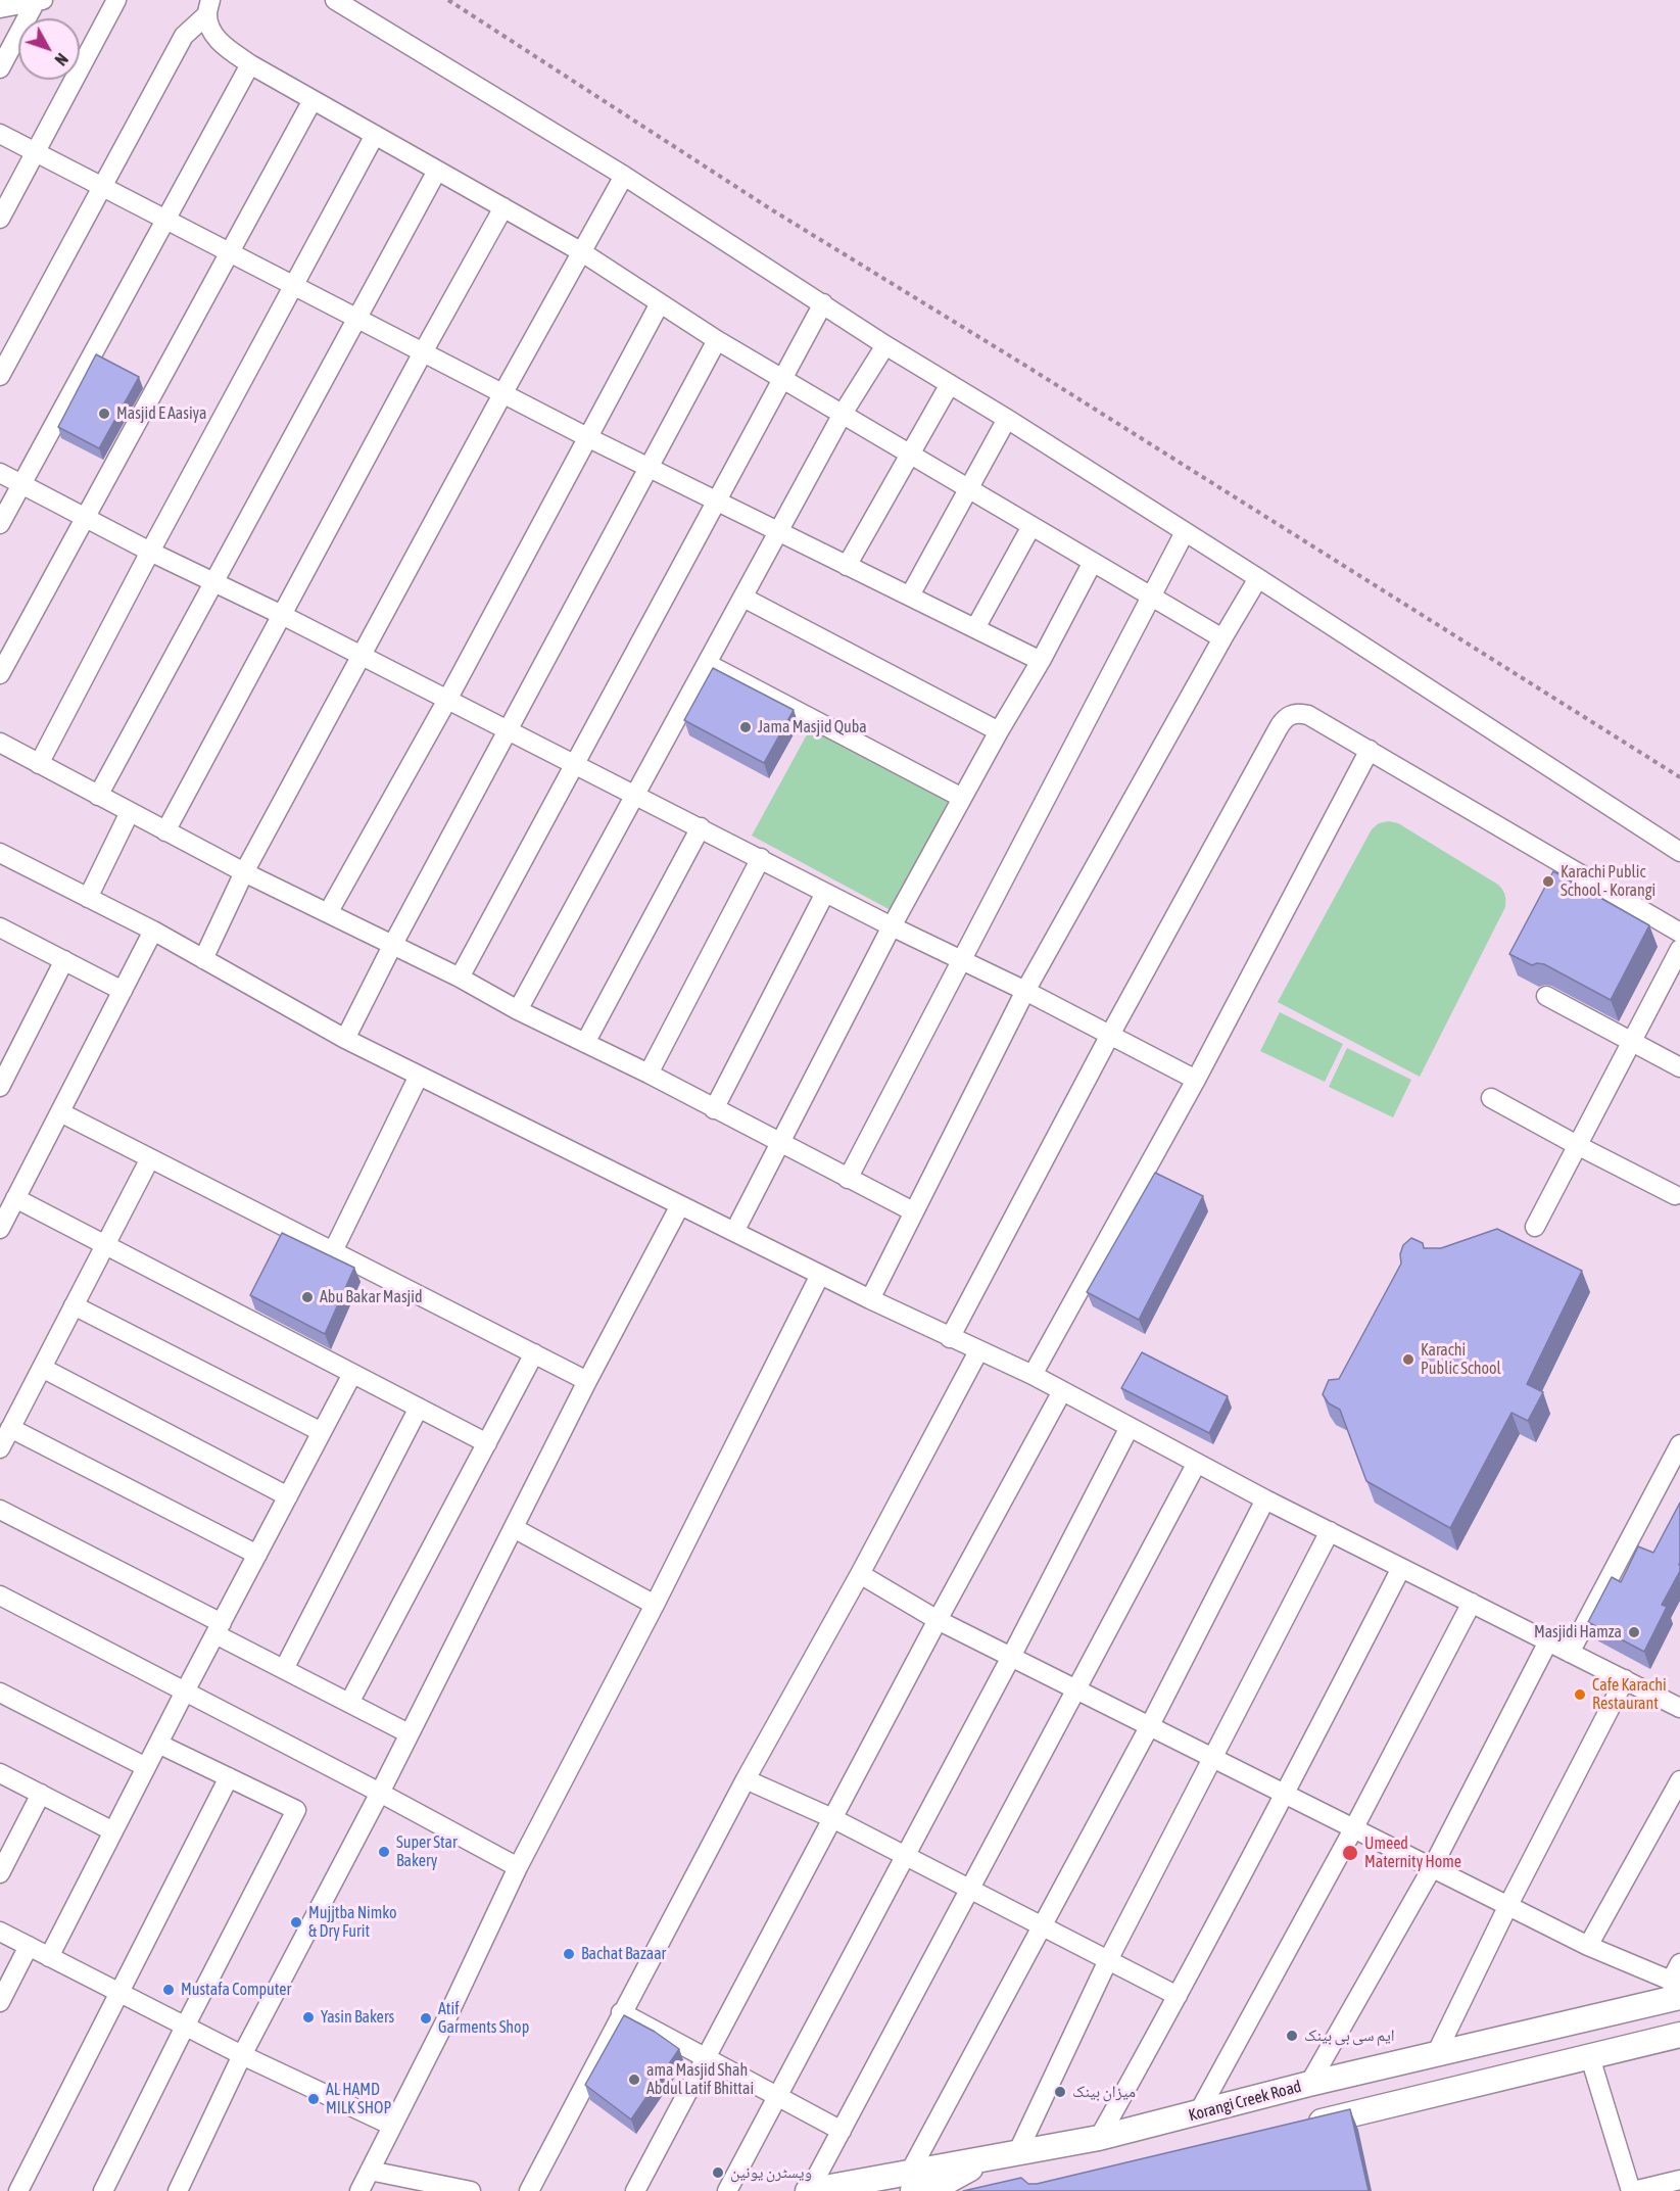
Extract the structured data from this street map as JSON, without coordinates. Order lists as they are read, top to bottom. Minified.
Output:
{"streets":{"main road":["Korangi Creek Road"]},"places":["Masjid E Aasiya","Jama Masjid Quba","Karachi Public School - Korangi","Abu Bakar Masjid","Karachi Public School","Masjidi Hamza","Cafe Karachi Restaurant","Super Star Bakery","Umeed Maternity Home","Mujjtba Nimko & Dry Furit","Bachat Bazaar","Mustafa Computer","Yasin Bakers","Atif Garments Shop","ایم سی بی بینک","ama Masjid Shah Abdul Latif Bhittai","میزان بینک","AL HAMD MILK SHOP","ویسٹرن یونین"],"north":"bottom right"}
